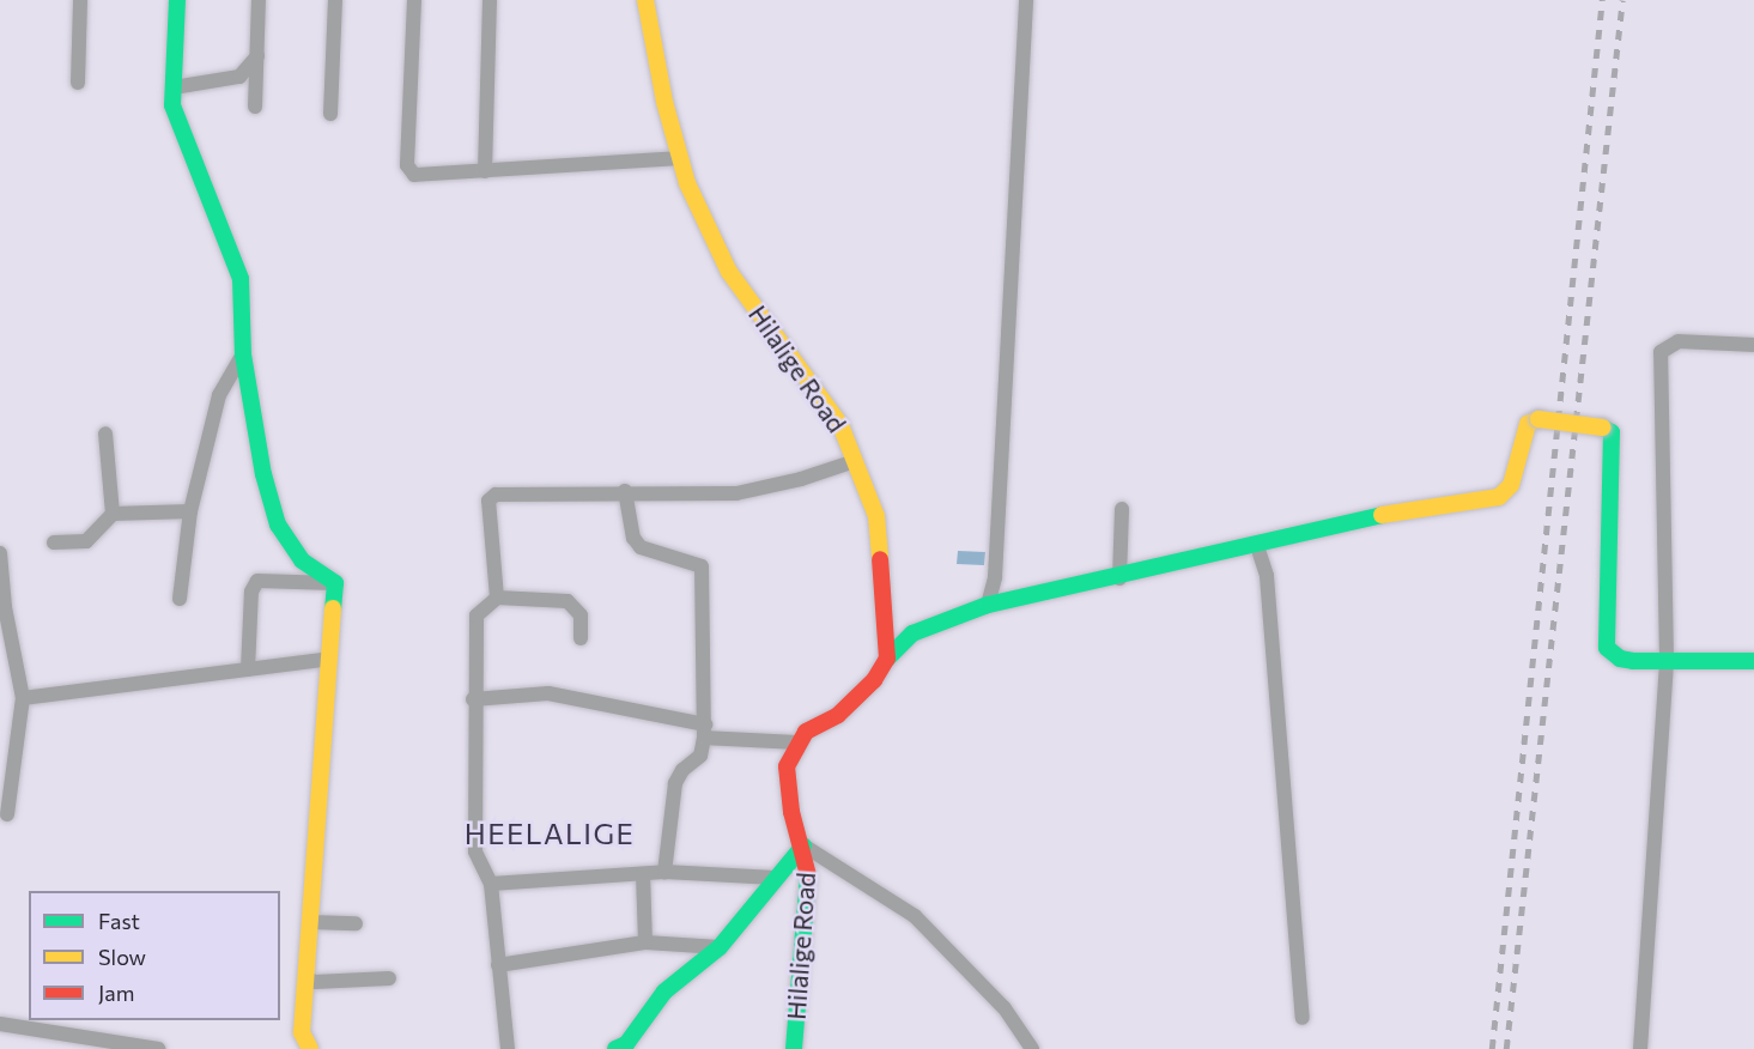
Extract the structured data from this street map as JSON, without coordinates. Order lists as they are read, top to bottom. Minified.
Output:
{"streets":{"street":["Hilalige Road"]},"districts":["HEELALIGE"],"legend":["Fast","Slow","Jam"]}
